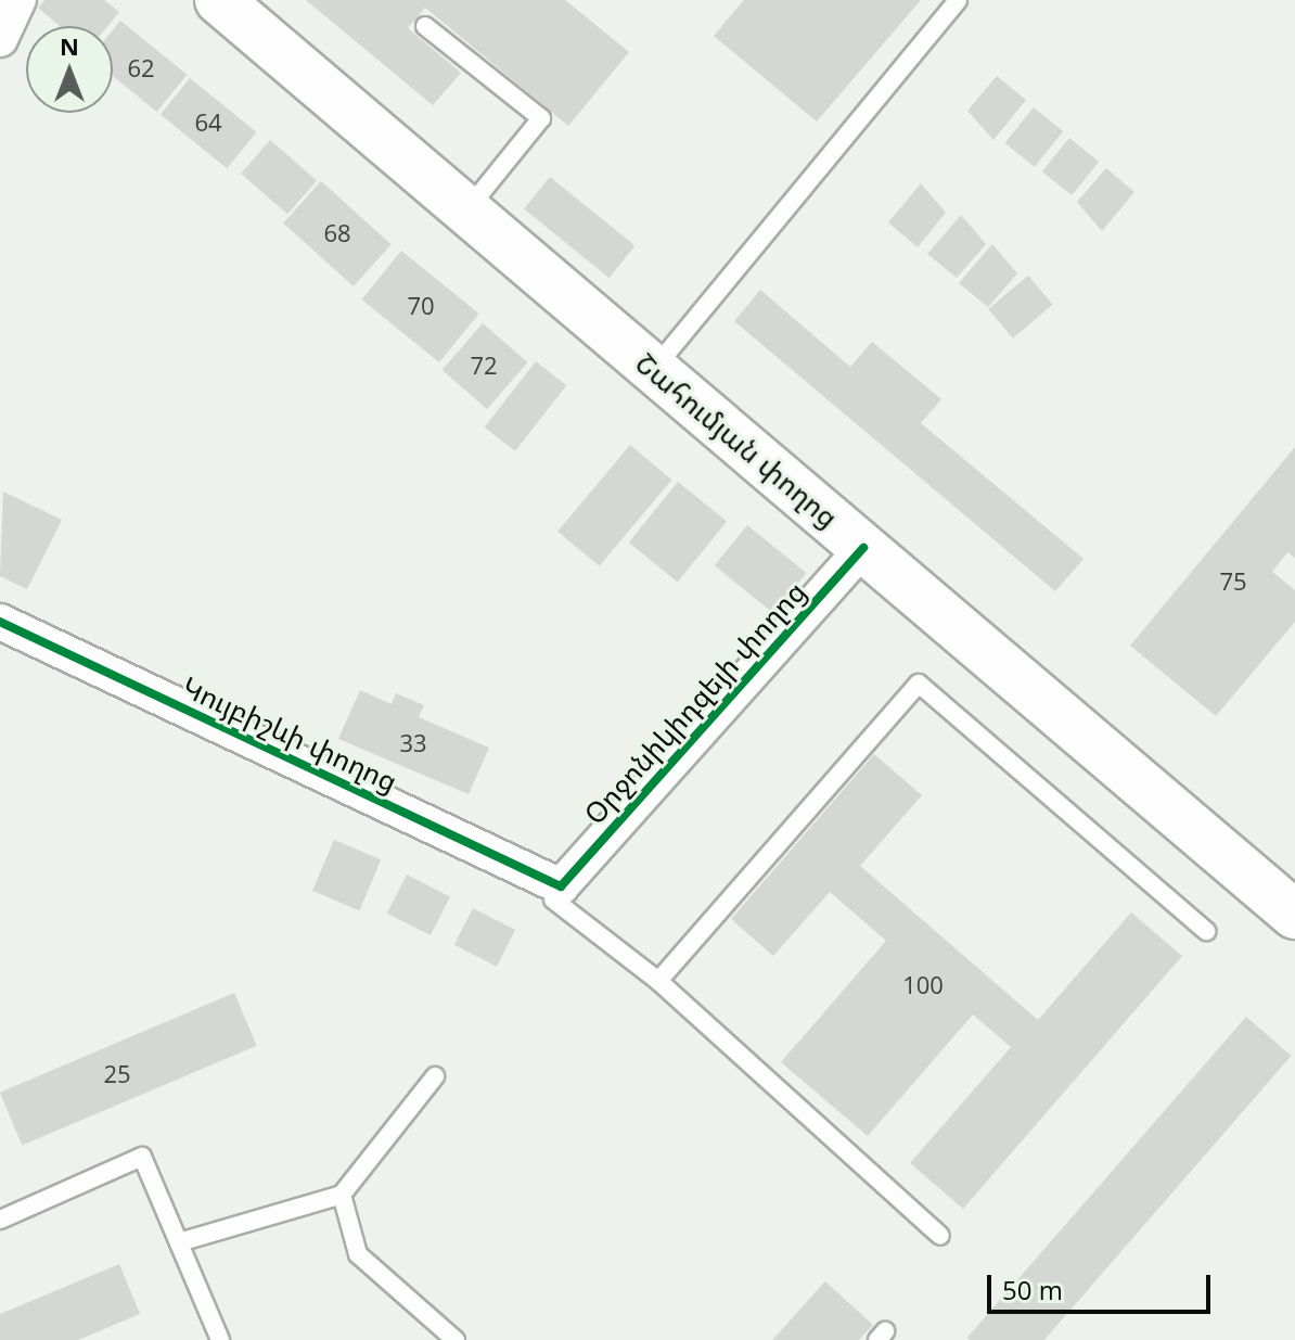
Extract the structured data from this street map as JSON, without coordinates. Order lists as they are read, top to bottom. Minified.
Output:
{"streets":{"main road":["Շահումյան փողոց"],"street":["Օրջոնիկիդզեյի փողոց","Կույբիշևի փողոց"]},"crossings":[["Շահումյան փողոց","Օրջոնիկիդզեյի փողոց"],["Օրջոնիկիդզեյի փողոց","Կույբիշևի փողոց"]],"house_numbers":["62","64","68","70","72","75","33","100","25"],"scale_bar":"50 m","north":"top"}
